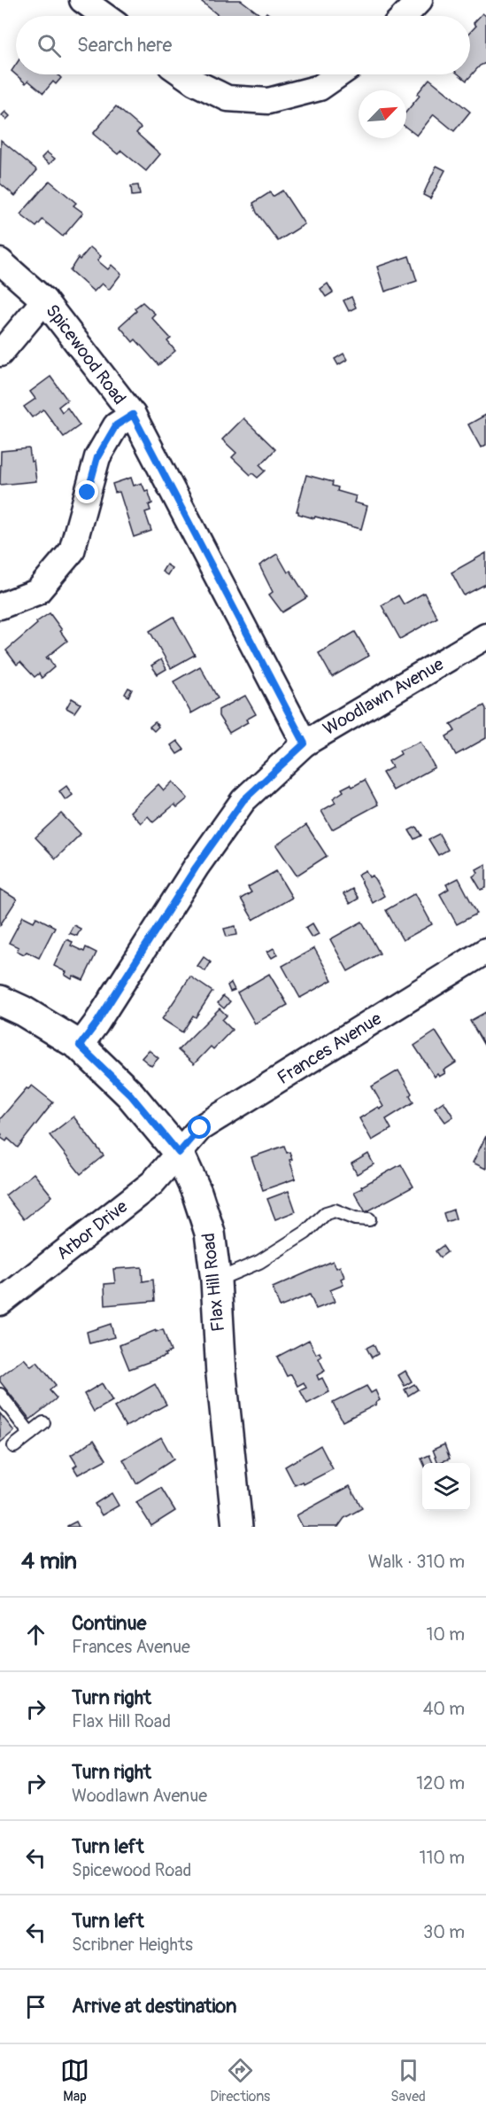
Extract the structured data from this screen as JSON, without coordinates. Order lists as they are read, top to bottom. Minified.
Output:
{"streets":{"main road":["Flax Hill Road"],"street":["Spicewood Road","Woodlawn Avenue","Frances Avenue","Arbor Drive"]},"crossings":[["Spicewood Road","Woodlawn Avenue"],["Woodlawn Avenue","Flax Hill Road"],["Frances Avenue","Arbor Drive"],["Frances Avenue","Flax Hill Road"],["Arbor Drive","Flax Hill Road"]],"north":"top right","page":{"search":"Search here","heading":["4 min","Walk · 310 m"],"list":[["Continue","Frances Avenue","10 m"],["Turn right","Flax Hill Road","40 m"],["Turn right","Woodlawn Avenue","120 m"],["Turn left","Spicewood Road","110 m"],["Turn left","Scribner Heights","30 m"],"Arrive at destination"],"nav":["Map","Directions","Saved"]}}
